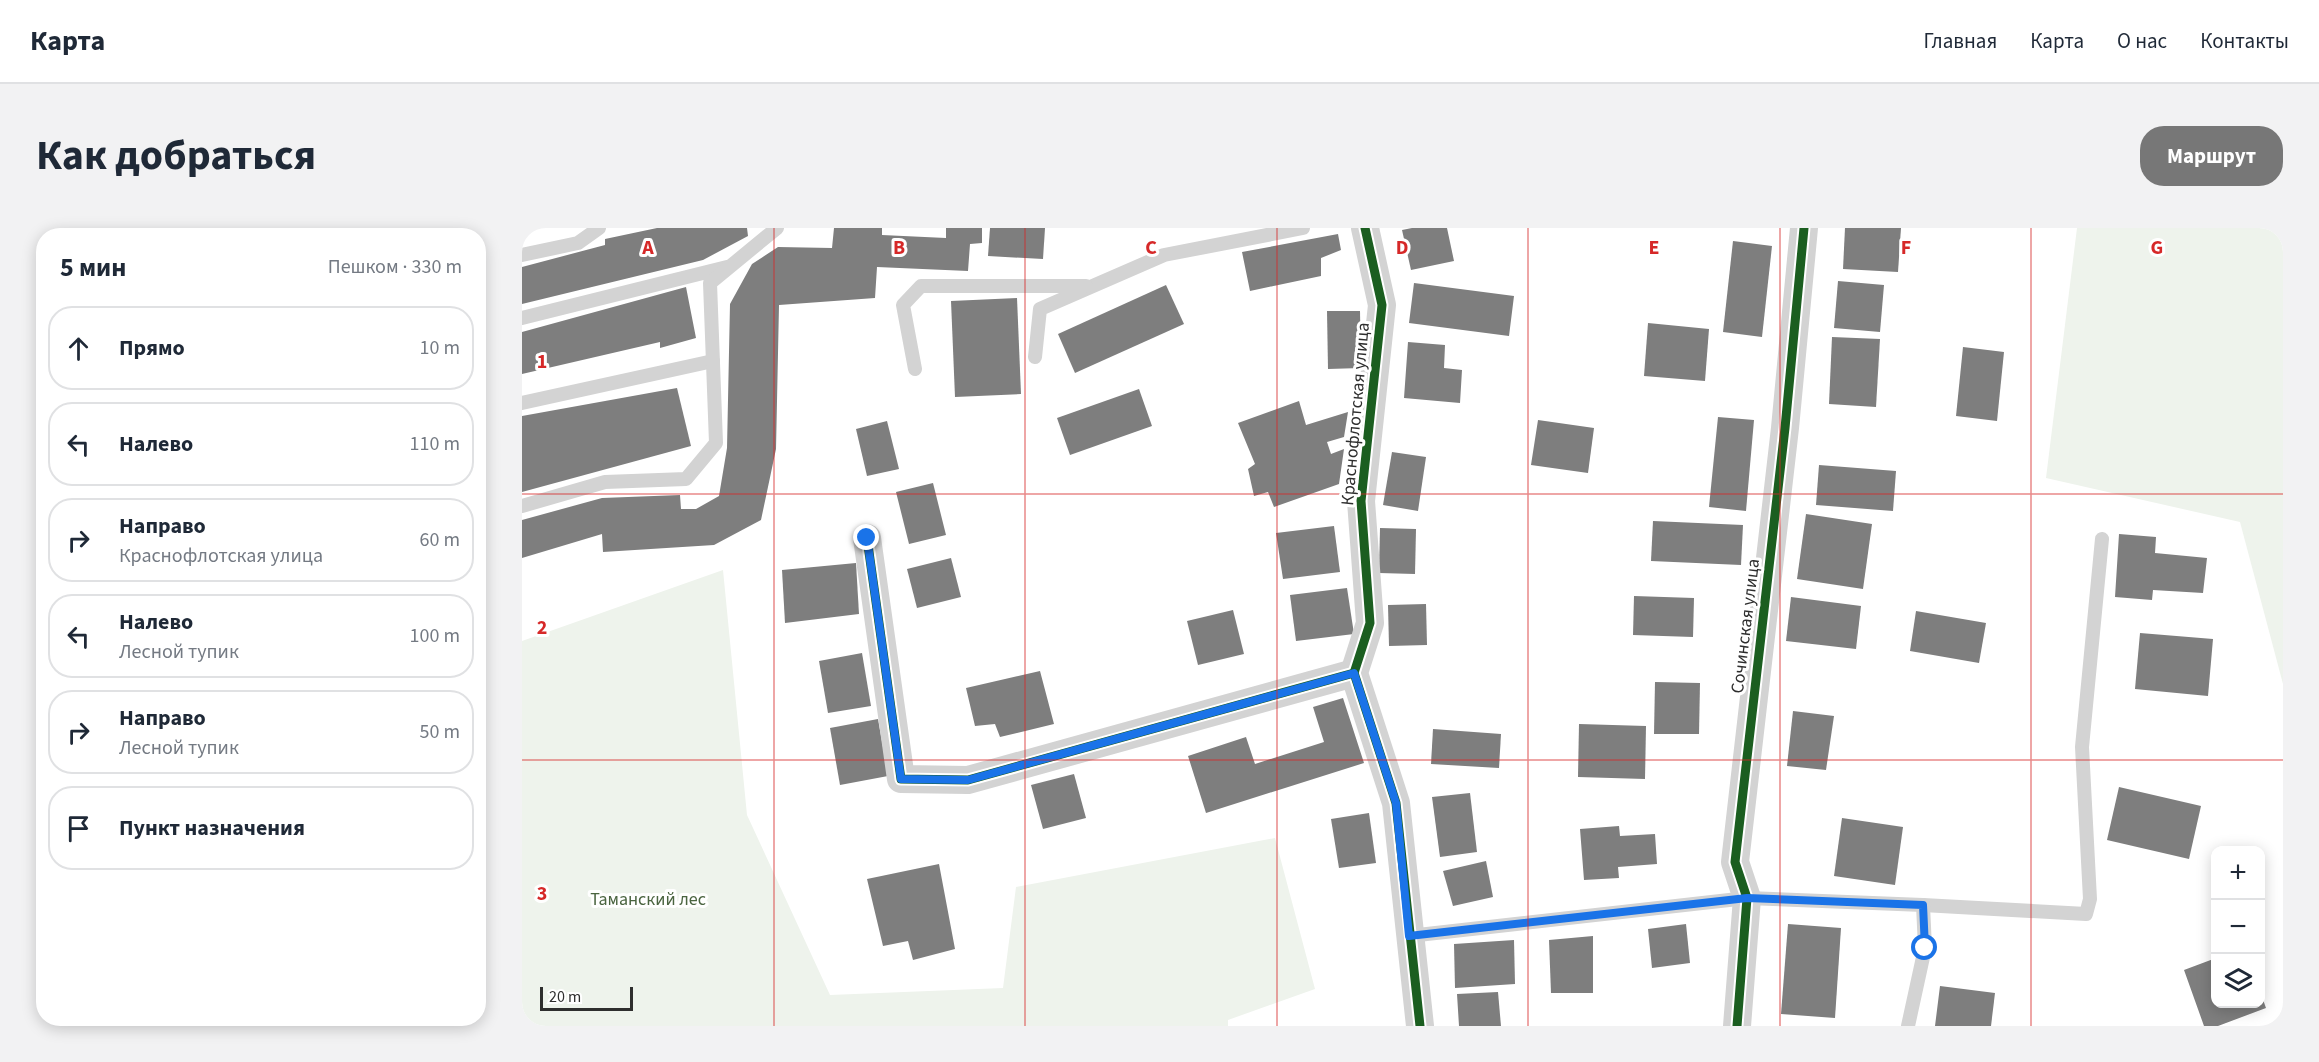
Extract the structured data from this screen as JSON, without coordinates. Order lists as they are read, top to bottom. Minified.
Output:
{"streets":{"street":["Краснофлотская улица","Сочинская улица"]},"parks":["Таманский лес"],"scale_bar":"20 m","page":{"header":"Карта","nav":["Главная","Карта","О нас","Контакты"],"title":"Как добраться","buttons":"Маршрут","heading":["5 мин","Пешком · 330 m"],"list":[["Прямо","10 m"],["Налево","110 m"],["Направо","Краснофлотская улица","60 m"],["Налево","Лесной тупик","100 m"],["Направо","Лесной тупик","50 m"],"Пункт назначения"],"map_buttons":["+","−"],"scale":"20 m"},"grid":{"columns":["A","B","C","D","E","F","G"],"rows":["1","2","3"]}}
